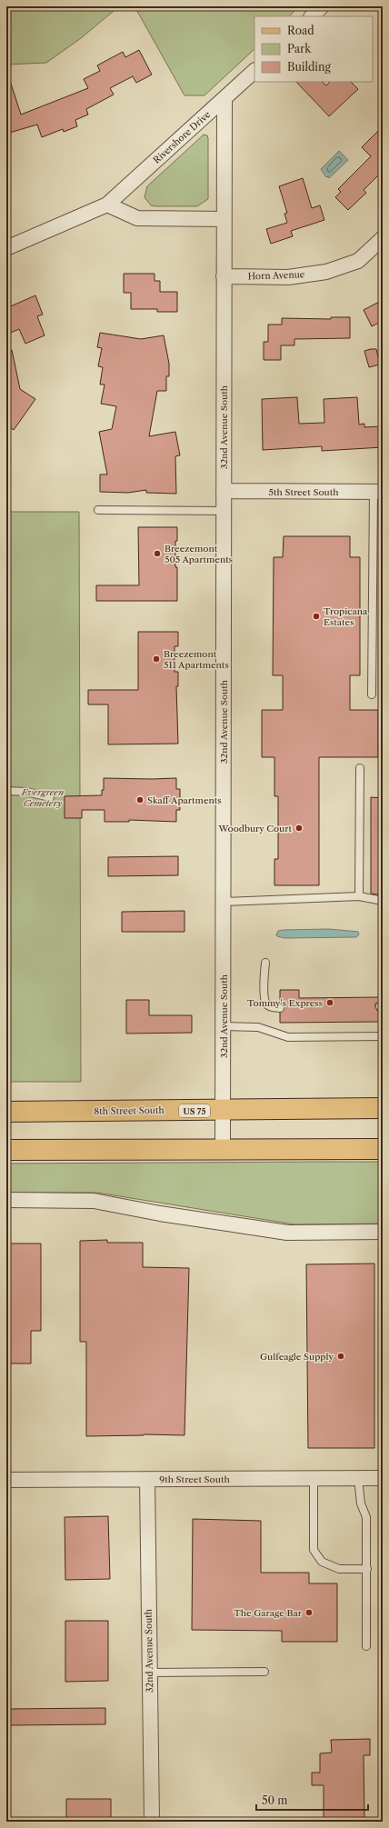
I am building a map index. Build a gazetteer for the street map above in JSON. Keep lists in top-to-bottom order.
{
  "streets": {
    "main road": ["8th Street South", "US 75"],
    "street": [
      "Rivershore Drive",
      "Horn Avenue",
      "32nd Avenue South",
      "5th Street South",
      "9th Street South"
    ]
  },
  "crossings": [
    ["Rivershore Drive", "32nd Avenue South"],
    ["Horn Avenue", "32nd Avenue South"],
    ["32nd Avenue South", "5th Street South"],
    ["32nd Avenue South", "8th Street South"],
    ["32nd Avenue South", "9th Street South"]
  ],
  "parks": ["Evergreen Cemetery"],
  "places": [
    "Breezemont 505 Apartments",
    "Tropicana Estates",
    "Breezemont 511 Apartments",
    "Skaff Apartments",
    "Woodbury Court",
    "Tommy's Express",
    "Gulfeagle Supply",
    "The Garage Bar"
  ],
  "legend": ["Road", "Park", "Building"],
  "scale_bar": "50 m"
}
